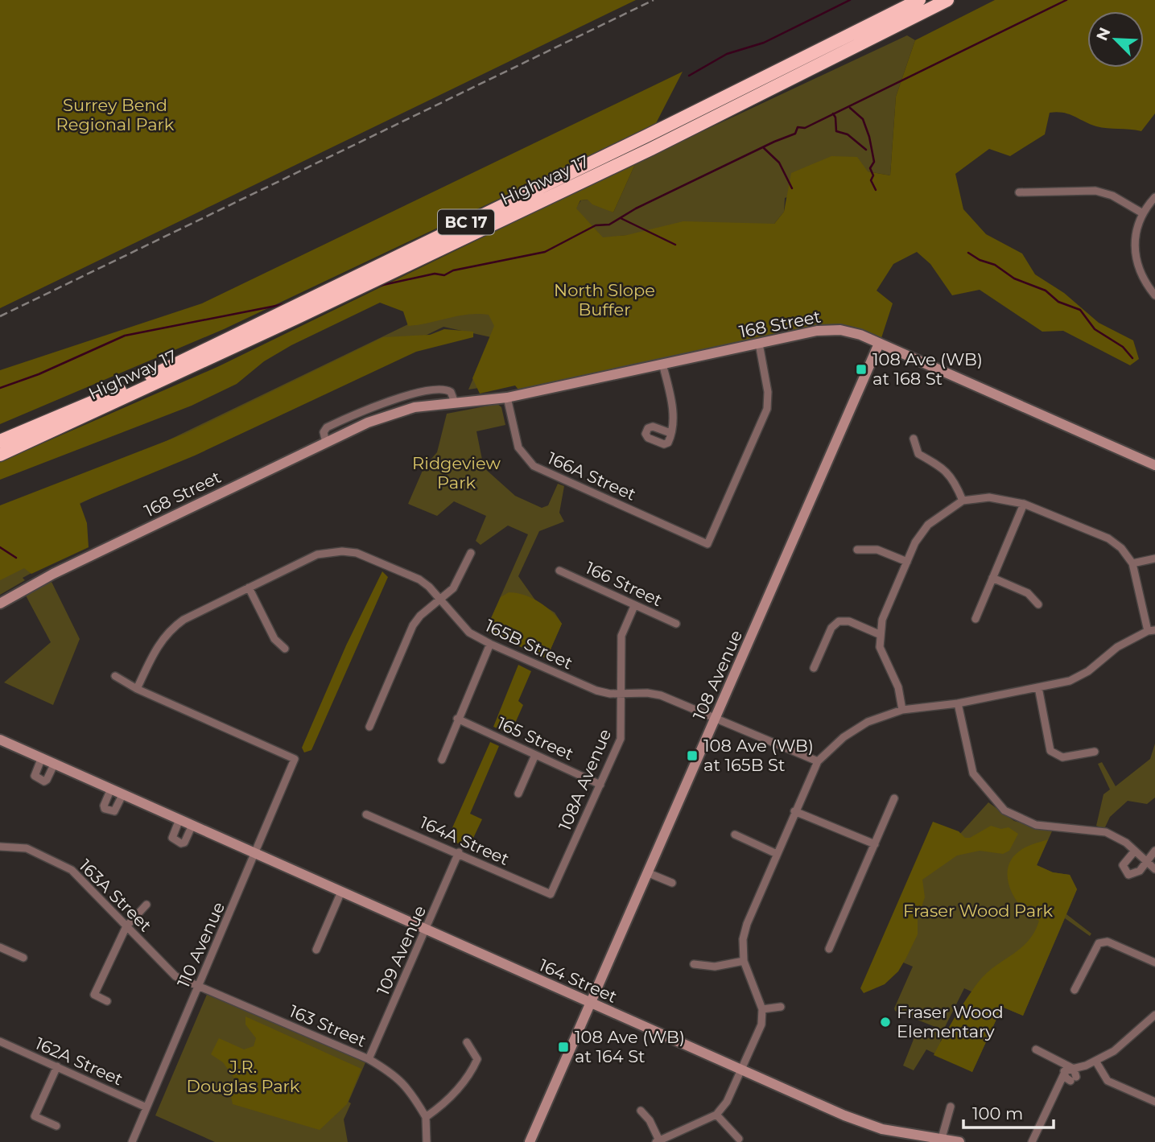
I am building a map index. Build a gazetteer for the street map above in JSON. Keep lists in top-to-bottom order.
{
  "streets": {
    "highway": ["Highway 17", "BC 17"],
    "street": [
      "168 Street",
      "166A Street",
      "166 Street",
      "165B Street",
      "108 Avenue",
      "165 Street",
      "108A Avenue",
      "164A Street",
      "163A Street",
      "110 Avenue",
      "109 Avenue",
      "164 Street",
      "163 Street",
      "162A Street"
    ]
  },
  "crossings": [
    ["168 Street", "166A Street"],
    ["168 Street", "108 Avenue"],
    ["166 Street", "108A Avenue"],
    ["165B Street", "108 Avenue"],
    ["165B Street", "108A Avenue"],
    ["165B Street", "110 Avenue"],
    ["108 Avenue", "164 Street"],
    ["165 Street", "108A Avenue"],
    ["108A Avenue", "164A Street"],
    ["164A Street", "109 Avenue"],
    ["163A Street", "110 Avenue"],
    ["163A Street", "163 Street"],
    ["110 Avenue", "164 Street"],
    ["110 Avenue", "163 Street"],
    ["110 Avenue", "162A Street"],
    ["109 Avenue", "164 Street"],
    ["109 Avenue", "163 Street"]
  ],
  "parks": [
    "Surrey Bend Regional Park",
    "North Slope Buffer",
    "Ridgeview Park",
    "Fraser Wood Park",
    "J.R. Douglas Park"
  ],
  "places": {
    "transit": ["108 Ave (WB) at 168 St", "108 Ave (WB) at 165B St", "108 Ave (WB) at 164 St"],
    "other": ["Fraser Wood Elementary"]
  },
  "scale_bar": "100 m",
  "north": "top left"
}
